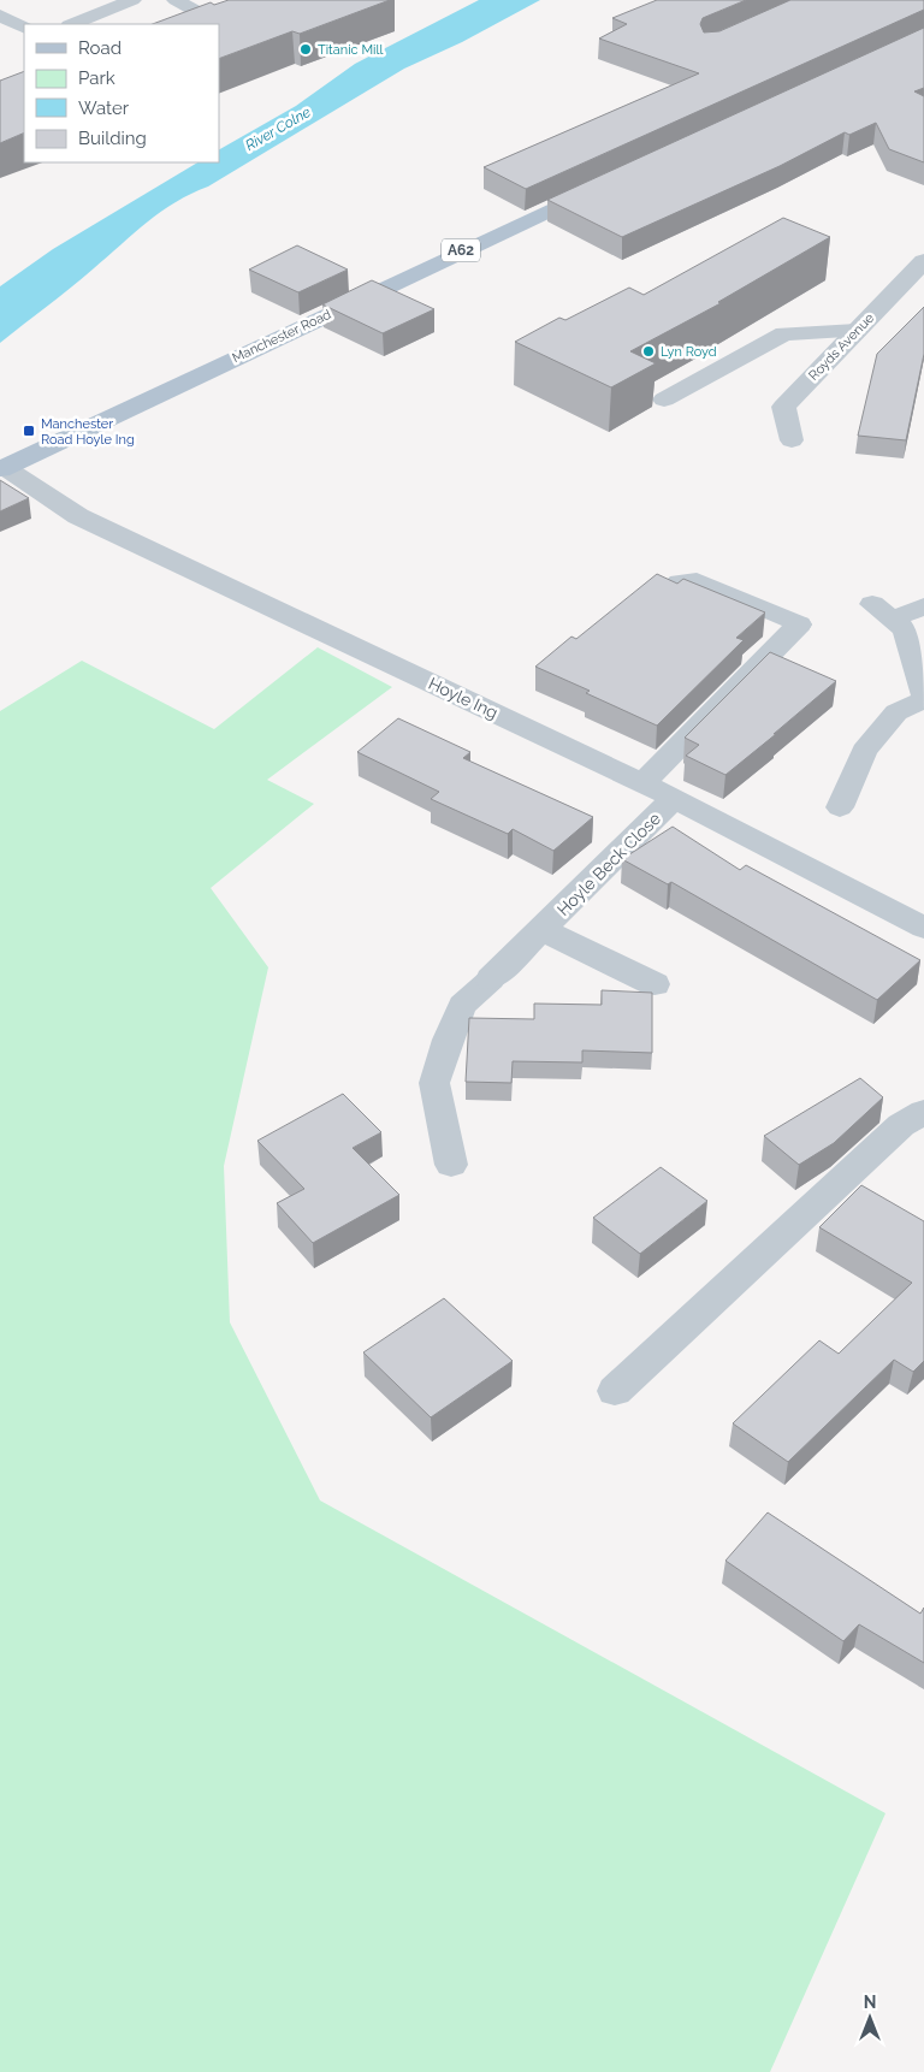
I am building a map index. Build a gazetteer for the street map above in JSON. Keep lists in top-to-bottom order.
{
  "streets": {
    "main road": ["A62", "Manchester Road"],
    "street": ["Royds Avenue", "Hoyle Ing", "Hoyle Beck Close"]
  },
  "crossings": [
    ["Manchester Road", "Hoyle Ing"],
    ["Hoyle Ing", "Hoyle Beck Close"]
  ],
  "water": ["River Colne"],
  "places": {
    "other": ["Titanic Mill", "Lyn Royd"],
    "transit": ["Manchester Road Hoyle Ing"]
  },
  "legend": [
    "Road",
    "Park",
    "Water",
    "Building"
  ],
  "north": "top"
}
